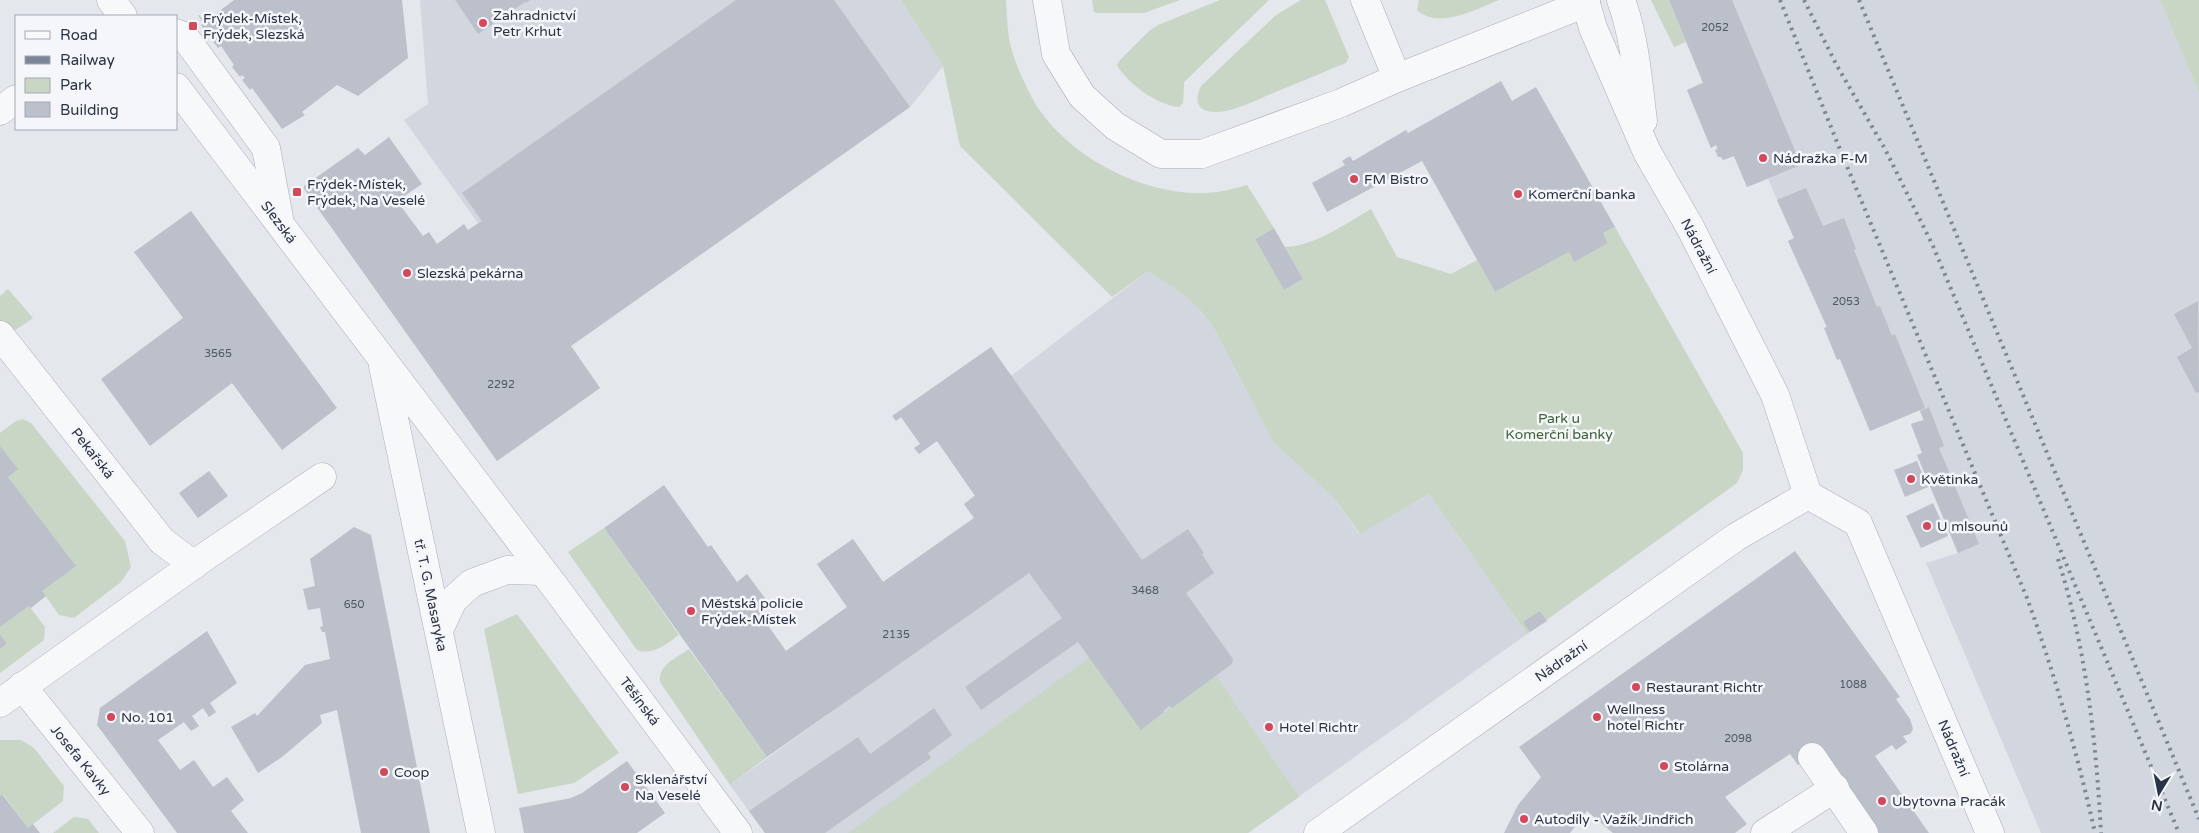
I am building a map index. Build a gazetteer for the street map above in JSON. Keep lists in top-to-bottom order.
{
  "streets": {
    "street": [
      "Slezská",
      "Nádražní",
      "Pekařská",
      "tř. T. G. Masaryka",
      "Těšínská",
      "Josefa Kavky"
    ]
  },
  "crossings": [
    ["Slezská", "tř. T. G. Masaryka"],
    ["Slezská", "Těšínská"],
    ["tř. T. G. Masaryka", "Těšínská"]
  ],
  "parks": ["Park u Komerční banky"],
  "places": {
    "other": [
      "Zahradnictví Petr Krhut",
      "Nádražka F-M",
      "FM Bistro",
      "Komerční banka",
      "Slezská pekárna",
      "Květinka",
      "U mlsounů",
      "Městská policie Frýdek-Místek",
      "Restaurant Richtr",
      "No. 101",
      "Wellness hotel Richtr",
      "Hotel Richtr",
      "Stolárna",
      "Coop",
      "Sklenářství Na Veselé",
      "Ubytovna Pracák",
      "Autodíly - Važík Jindřich"
    ],
    "transit": ["Frýdek-Místek, Frýdek, Slezská", "Frýdek-Místek, Frýdek, Na Veselé"]
  },
  "house_numbers": [
    "2052",
    "2053",
    "3565",
    "2292",
    "3468",
    "650",
    "2135",
    "1088",
    "2098"
  ],
  "legend": [
    "Road",
    "Railway",
    "Park",
    "Building"
  ],
  "north": "bottom"
}
